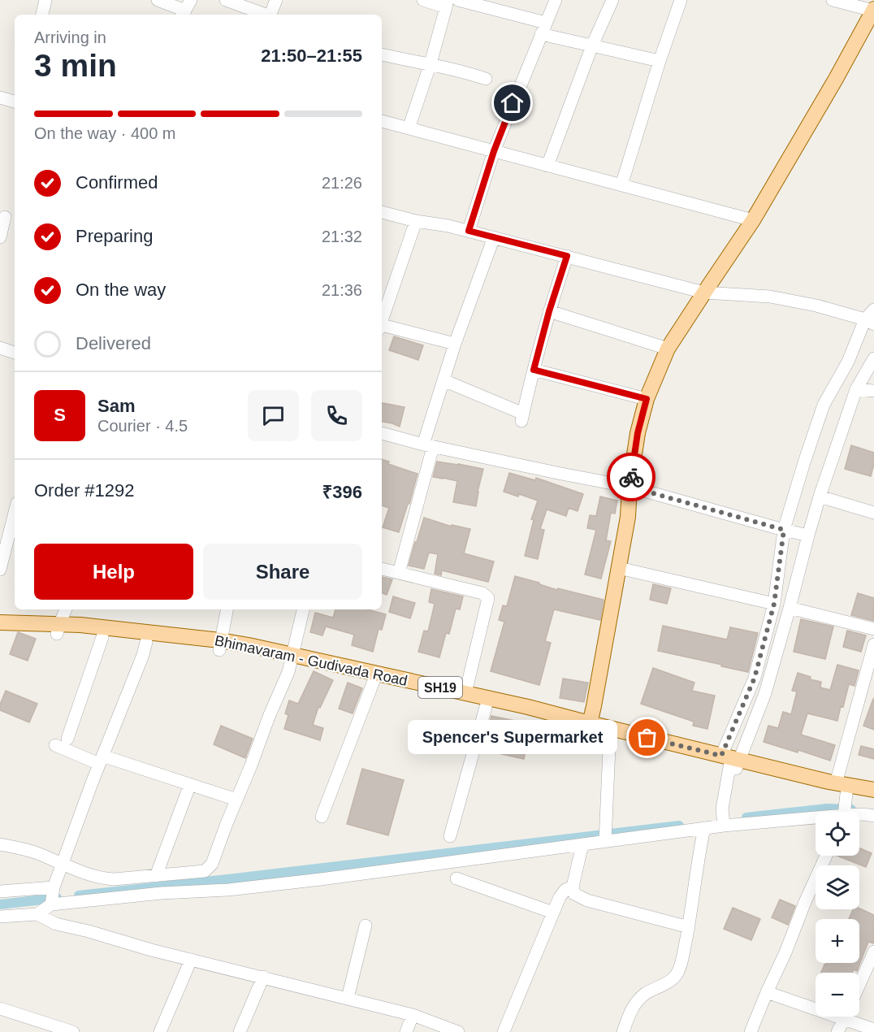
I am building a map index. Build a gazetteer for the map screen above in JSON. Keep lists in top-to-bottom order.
{
  "streets": {
    "main road": ["Bhimavaram - Gudivada Road", "SH19"]
  },
  "places": ["Spencer's Supermarket"],
  "page": {
    "heading": ["3 min", "Arriving in", "21:50–21:55"],
    "panel": [
      "Sam",
      "Courier · 4.5",
      "Order #1292",
      "₹396"
    ],
    "bar": "On the way · 400 m",
    "list": [
      ["Confirmed", "21:26"],
      ["Preparing", "21:32"],
      ["On the way", "21:36"],
      "Delivered"
    ],
    "round": "S",
    "buttons": ["Help", "Share"],
    "bubble": "Spencer's Supermarket",
    "map_buttons": ["+", "−"]
  }
}
